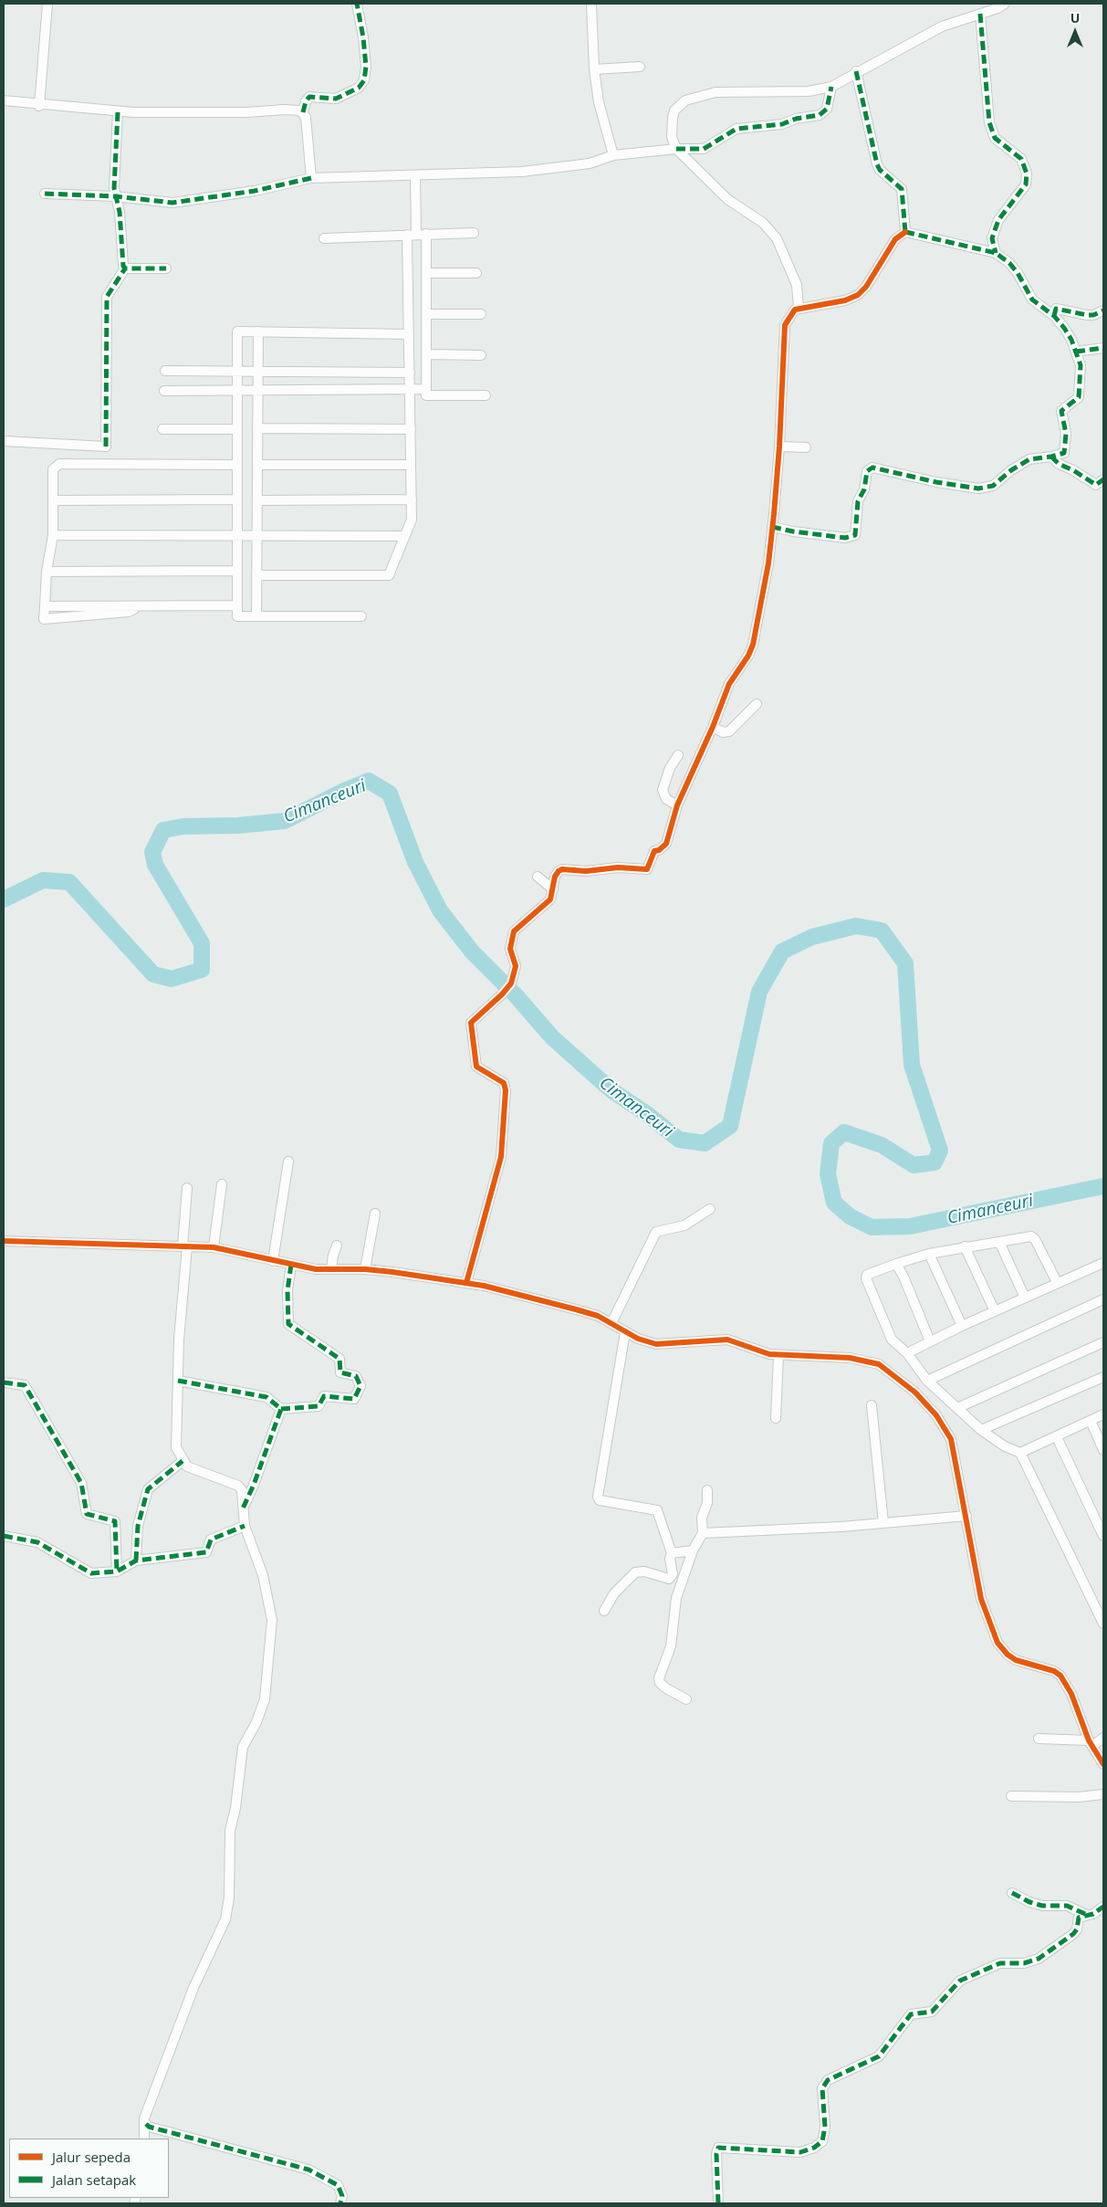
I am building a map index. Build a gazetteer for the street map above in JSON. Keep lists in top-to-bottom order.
{
  "water": ["Cimanceuri"],
  "legend": ["Jalur sepeda", "Jalan setapak"],
  "north": "top"
}
